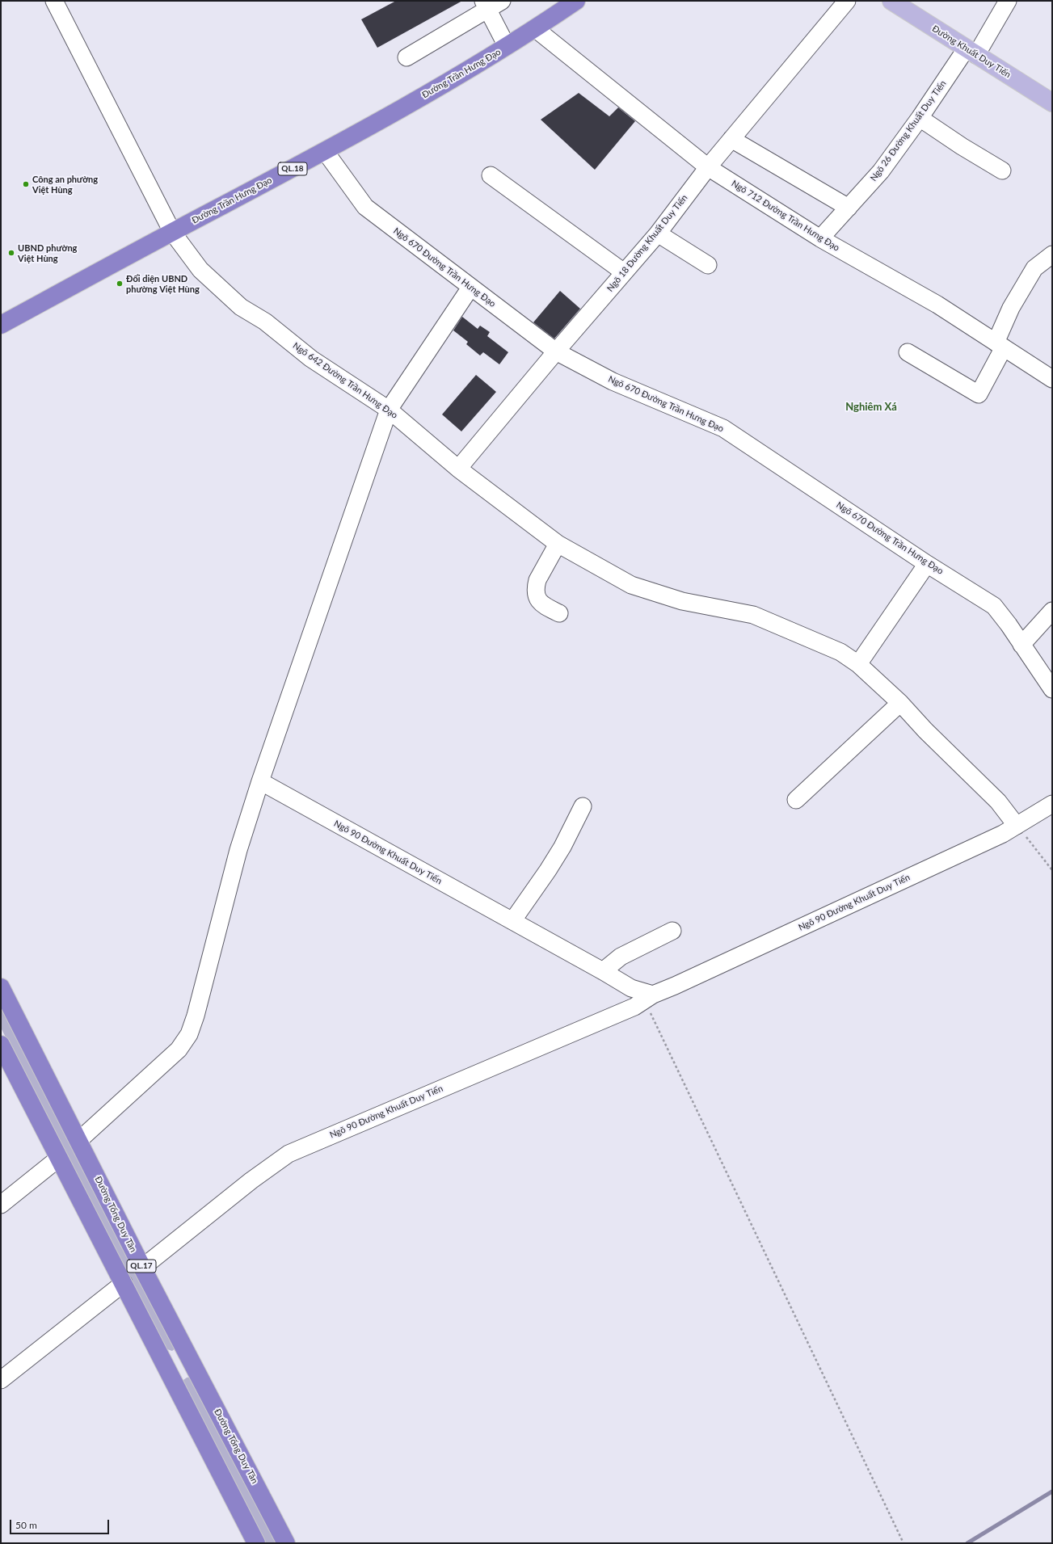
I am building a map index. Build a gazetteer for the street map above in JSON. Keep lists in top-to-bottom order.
{
  "streets": {
    "highway": [
      "Đường Trần Hưng Đạo",
      "QL.18",
      "Đường Tống Duy Tân",
      "QL.17"
    ],
    "main road": ["Đường Khuất Duy Tiến"],
    "street": [
      "Ngõ 26 Đường Khuất Duy Tiến",
      "Ngõ 712 Đường Trần Hưng Đạo",
      "Ngõ 18 Đường Khuất Duy Tiến",
      "Ngõ 670 Đường Trần Hưng Đạo",
      "Ngõ 642 Đường Trần Hưng Đạo",
      "Ngõ 90 Đường Khuất Duy Tiến"
    ]
  },
  "crossings": [
    ["Đường Khuất Duy Tiến", "Ngõ 26 Đường Khuất Duy Tiến"],
    ["Đường Trần Hưng Đạo", "Ngõ 712 Đường Trần Hưng Đạo"],
    ["Đường Trần Hưng Đạo", "Ngõ 670 Đường Trần Hưng Đạo"],
    ["Đường Trần Hưng Đạo", "Ngõ 642 Đường Trần Hưng Đạo"],
    ["Ngõ 26 Đường Khuất Duy Tiến", "Ngõ 712 Đường Trần Hưng Đạo"],
    ["Ngõ 712 Đường Trần Hưng Đạo", "Ngõ 18 Đường Khuất Duy Tiến"],
    ["Ngõ 18 Đường Khuất Duy Tiến", "Ngõ 670 Đường Trần Hưng Đạo"],
    ["Ngõ 18 Đường Khuất Duy Tiến", "Ngõ 642 Đường Trần Hưng Đạo"],
    ["Ngõ 642 Đường Trần Hưng Đạo", "Ngõ 90 Đường Khuất Duy Tiến"],
    ["Ngõ 90 Đường Khuất Duy Tiến", "Đường Tống Duy Tân"]
  ],
  "districts": ["Nghiêm Xá"],
  "places": ["Công an phường Việt Hùng", "UBND phường Việt Hùng", "Đối diện UBND phường Việt Hùng"],
  "scale_bar": "50 m"
}
